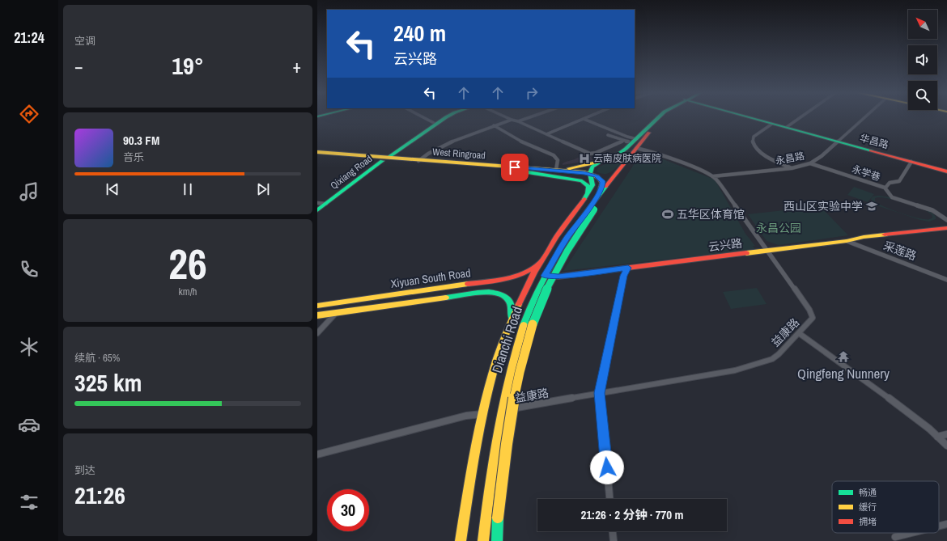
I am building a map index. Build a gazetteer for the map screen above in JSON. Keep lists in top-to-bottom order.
{
  "streets": {
    "main road": [
      "华昌路",
      "West Ringroad",
      "Qixiang Road",
      "云兴路",
      "Xiyuan South Road",
      "Dianchi Road"
    ],
    "street": [
      "永昌路",
      "永学巷",
      "采莲路",
      "益康路"
    ]
  },
  "crossings": [
    ["华昌路", "永昌路"],
    ["West Ringroad", "Qixiang Road"],
    ["West Ringroad", "Dianchi Road"],
    ["永昌路", "永学巷"],
    ["永昌路", "益康路"],
    ["云兴路", "采莲路"],
    ["云兴路", "益康路"],
    ["云兴路", "Dianchi Road"],
    ["Xiyuan South Road", "Dianchi Road"],
    ["益康路", "Dianchi Road"]
  ],
  "parks": ["永昌公园"],
  "places": {
    "hospital": ["云南皮肤病医院"],
    "school or university": ["西山区实验中学"],
    "sports": ["五华区体育馆"],
    "temple": ["Qingfeng Nunnery"]
  },
  "legend": ["畅通", "缓行", "拥堵"],
  "north": "top left",
  "page": {
    "tabs": "21:24",
    "tile": [
      "空调",
      ["26", "km/h"],
      ["续航 · 65%", "325 km"],
      ["到达", "21:26"]
    ],
    "turn": ["240 m", "云兴路"],
    "heat": ["−", "19°", "+"],
    "song": ["90.3 FM", "音乐"],
    "limit": "30",
    "trip": "21:26 · 2 分钟 · 770 m"
  }
}
